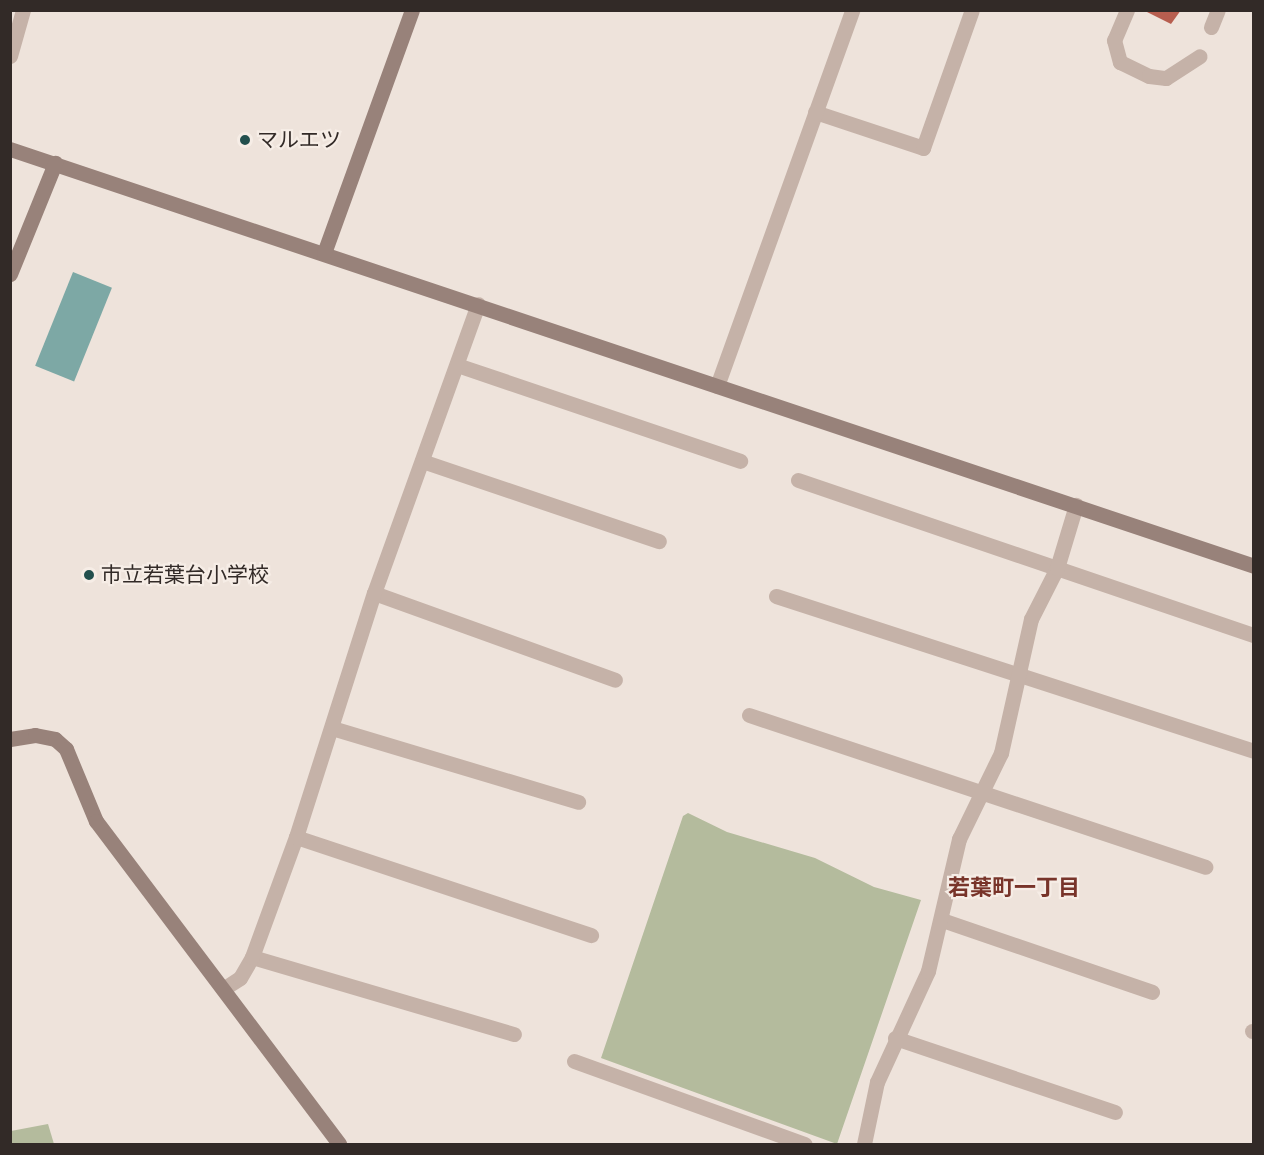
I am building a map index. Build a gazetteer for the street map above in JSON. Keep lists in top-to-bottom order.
{
  "districts": ["若葉町一丁目"],
  "places": ["マルエツ", "市立若葉台小学校"]
}
